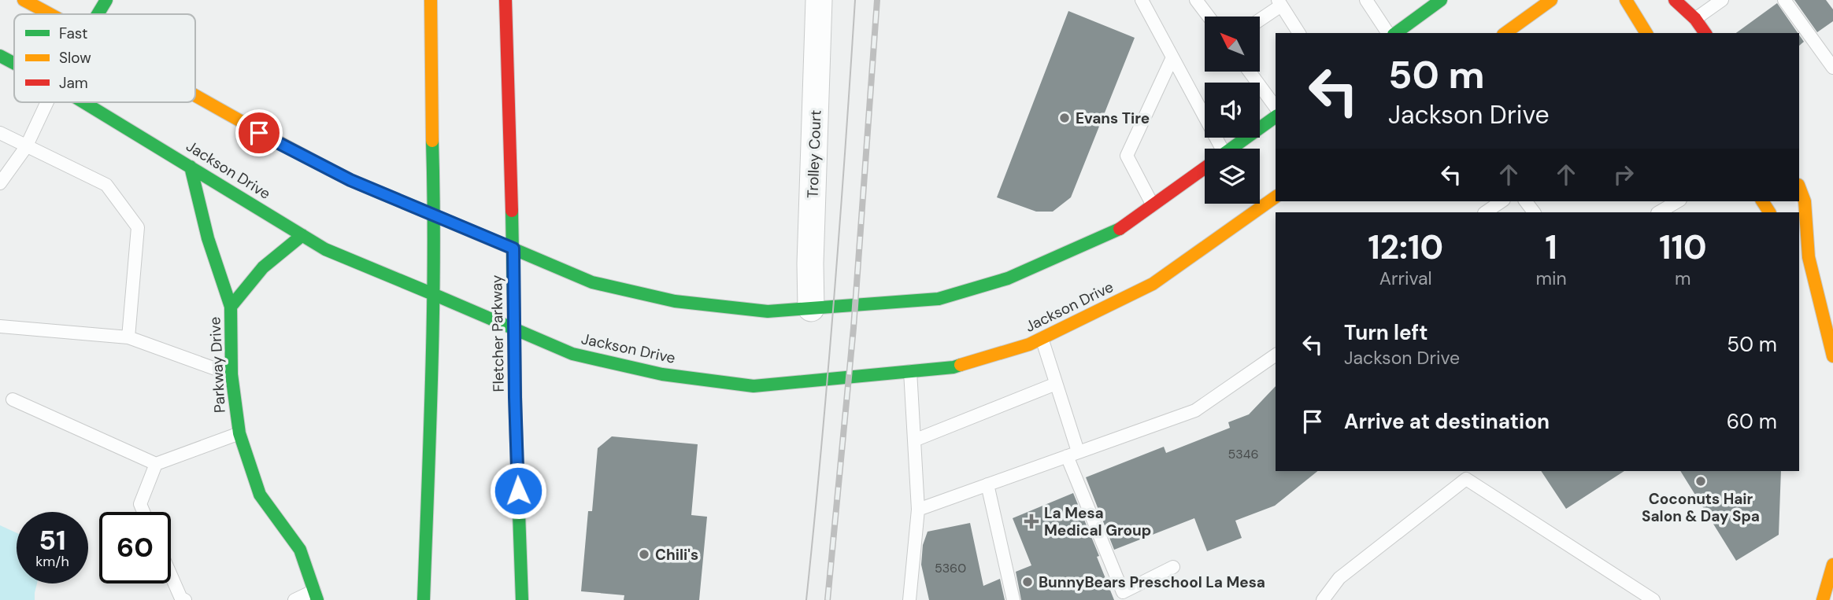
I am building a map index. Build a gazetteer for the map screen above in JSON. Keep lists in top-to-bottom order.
{
  "streets": {
    "main road": ["Jackson Drive", "Fletcher Parkway", "Parkway Drive"],
    "street": ["Trolley Court"]
  },
  "crossings": [
    ["Jackson Drive", "Fletcher Parkway"],
    ["Jackson Drive", "Parkway Drive"]
  ],
  "places": {
    "other": [
      "Evans Tire",
      "Coconuts Hair Salon & Day Spa",
      "Chili's",
      "BunnyBears Preschool La Mesa"
    ],
    "health": ["La Mesa Medical Group"]
  },
  "house_numbers": ["5346", "5360"],
  "legend": ["Fast", "Slow", "Jam"],
  "north": "top left",
  "page": {
    "turn": ["50 m", "Jackson Drive"],
    "eta": [
      "12:10",
      "Arrival",
      "1",
      "min",
      "110",
      "m"
    ],
    "list": [
      {
        "name": "Turn left",
        "note": "Jackson Drive",
        "value": "50 m"
      },
      {
        "name": "Arrive at destination",
        "value": "60 m"
      }
    ],
    "speed": "51 km/h",
    "limit": "60"
  }
}
